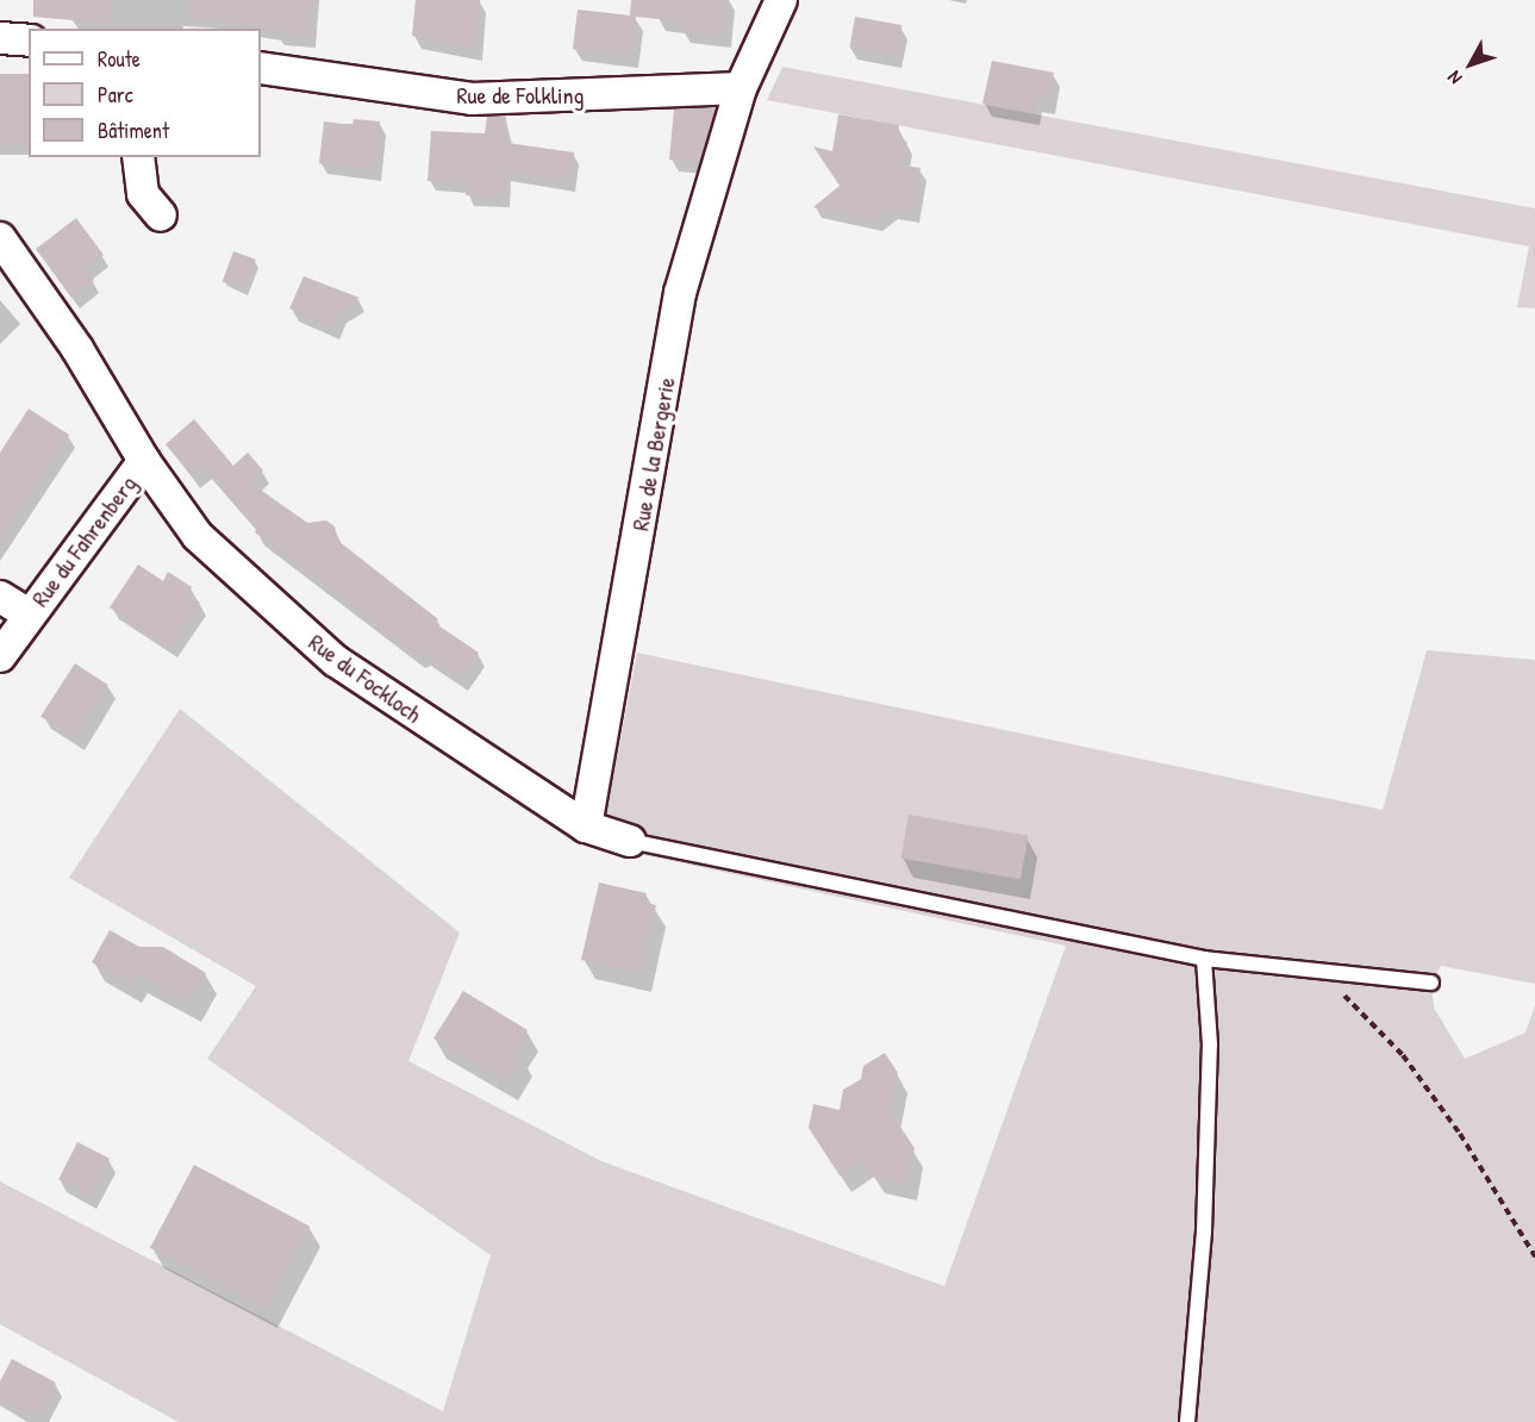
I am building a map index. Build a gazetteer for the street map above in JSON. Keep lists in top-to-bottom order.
{
  "streets": {
    "street": [
      "Rue de Folkling",
      "Rue de la Bergerie",
      "Rue du Fahrenberg",
      "Rue du Fockloch"
    ]
  },
  "crossings": [
    ["Rue de Folkling", "Rue de la Bergerie"],
    ["Rue de la Bergerie", "Rue du Fockloch"],
    ["Rue du Fahrenberg", "Rue du Fockloch"]
  ],
  "legend": ["Route", "Parc", "Bâtiment"],
  "north": "bottom left"
}
